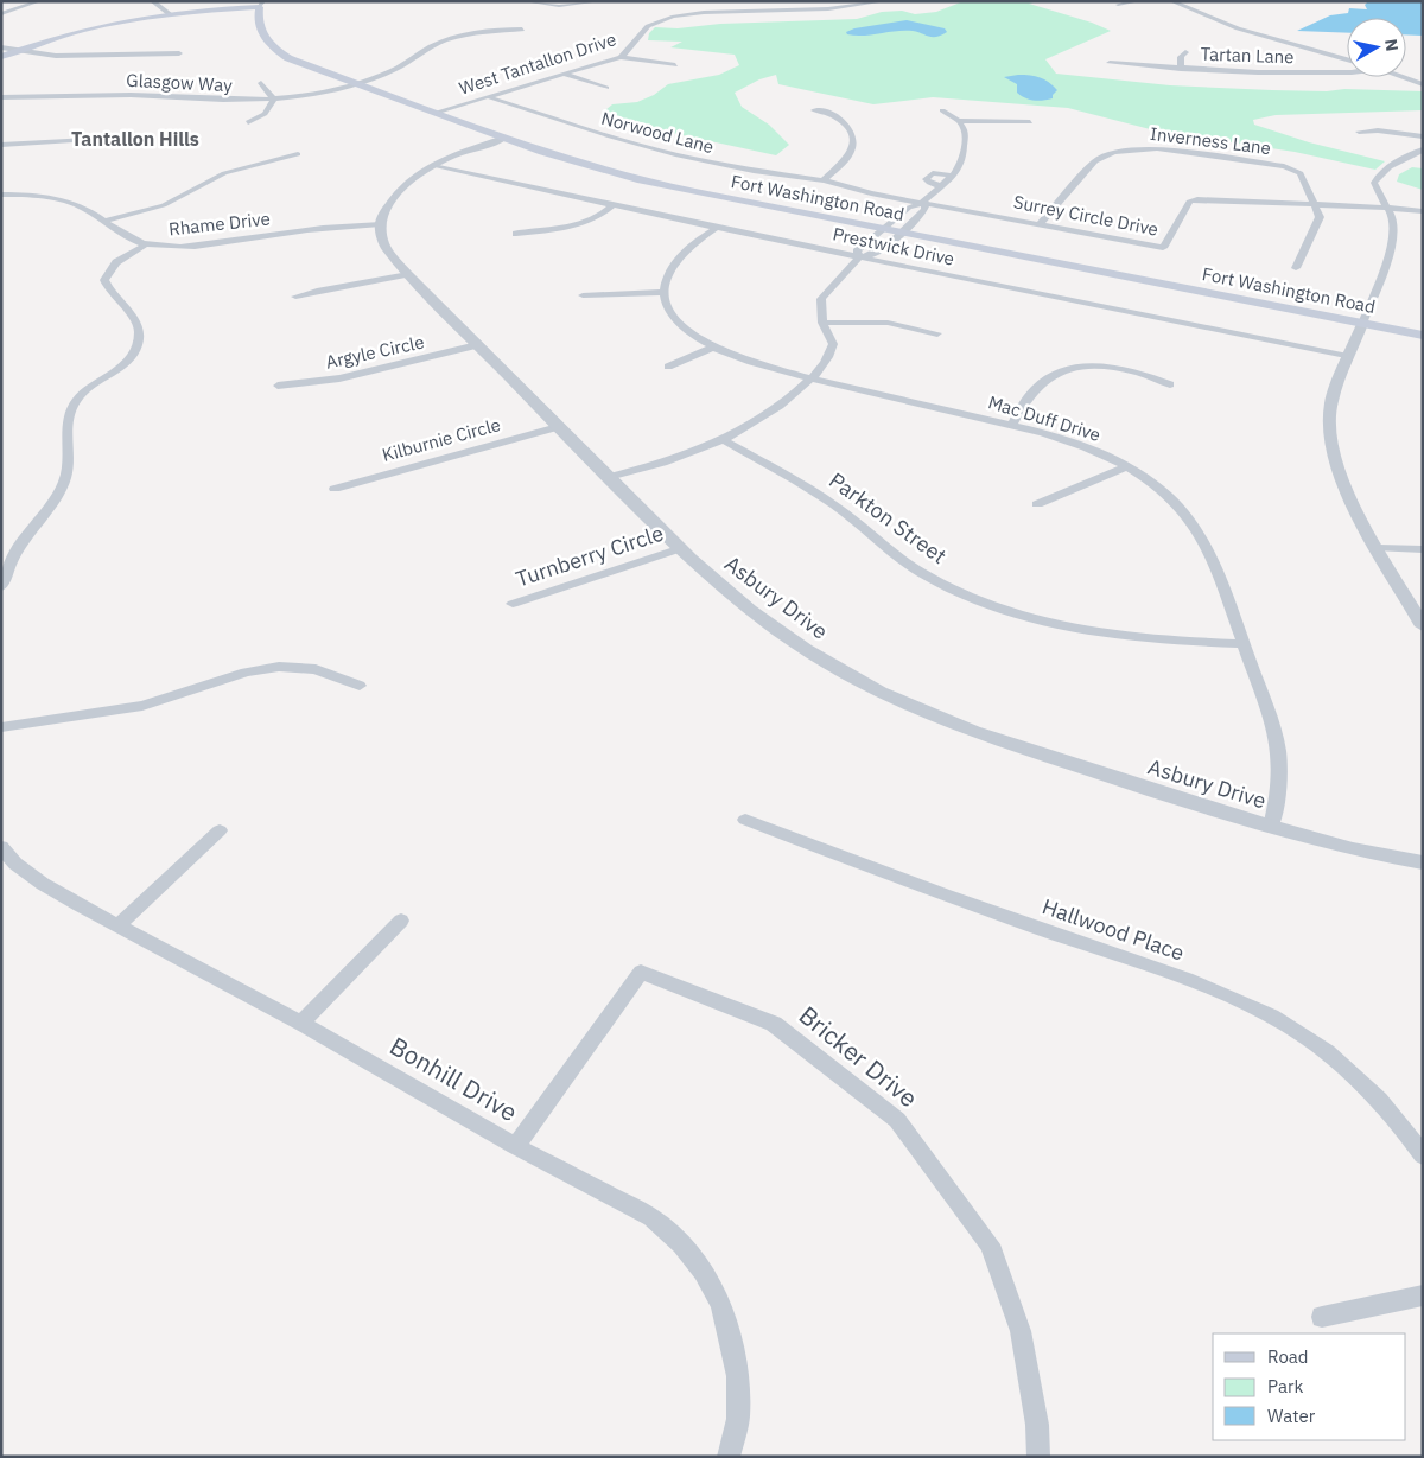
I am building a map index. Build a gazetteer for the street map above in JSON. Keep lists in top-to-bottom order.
{
  "streets": {
    "main road": ["Fort Washington Road"],
    "street": [
      "Tartan Lane",
      "West Tantallon Drive",
      "Glasgow Way",
      "Norwood Lane",
      "Inverness Lane",
      "Surrey Circle Drive",
      "Rhame Drive",
      "Prestwick Drive",
      "Argyle Circle",
      "Mac Duff Drive",
      "Kilburnie Circle",
      "Parkton Street",
      "Turnberry Circle",
      "Asbury Drive",
      "Hallwood Place",
      "Bricker Drive",
      "Bonhill Drive"
    ]
  },
  "crossings": [
    ["West Tantallon Drive", "Norwood Lane"],
    ["West Tantallon Drive", "Fort Washington Road"],
    ["Glasgow Way", "Fort Washington Road"],
    ["Norwood Lane", "Surrey Circle Drive"],
    ["Inverness Lane", "Surrey Circle Drive"],
    ["Rhame Drive", "Asbury Drive"],
    ["Argyle Circle", "Asbury Drive"],
    ["Mac Duff Drive", "Parkton Street"],
    ["Mac Duff Drive", "Asbury Drive"],
    ["Kilburnie Circle", "Asbury Drive"],
    ["Turnberry Circle", "Asbury Drive"],
    ["Bricker Drive", "Bonhill Drive"]
  ],
  "districts": ["Tantallon Hills"],
  "legend": ["Road", "Park", "Water"],
  "north": "right"
}
